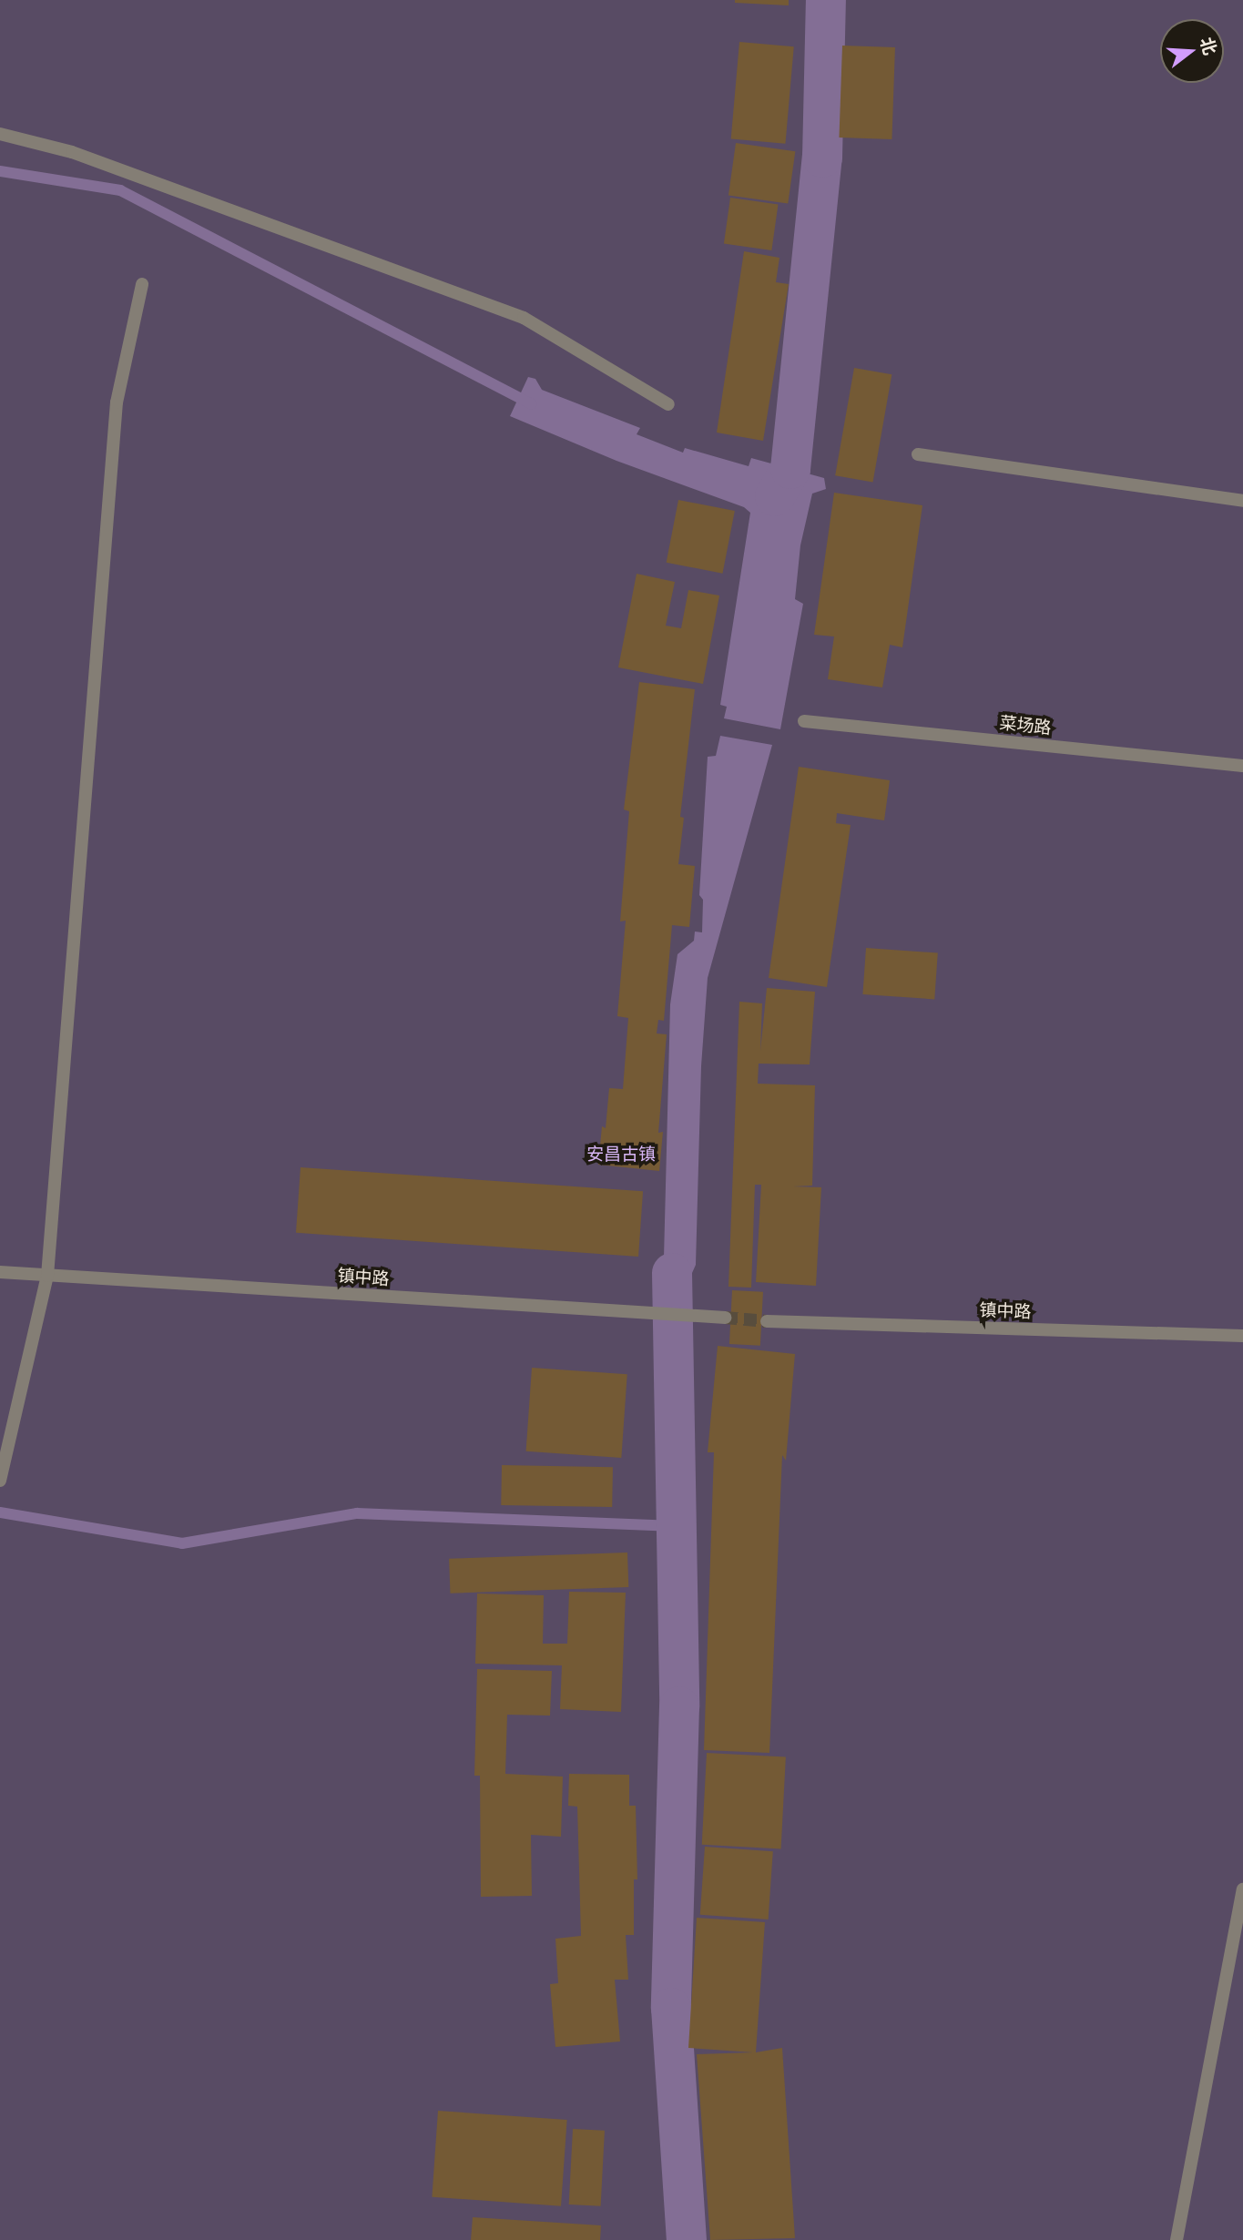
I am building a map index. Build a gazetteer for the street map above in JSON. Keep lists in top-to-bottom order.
{
  "streets": {
    "street": ["菜场路", "镇中路"]
  },
  "parks": ["安昌古镇"],
  "north": "right"
}
